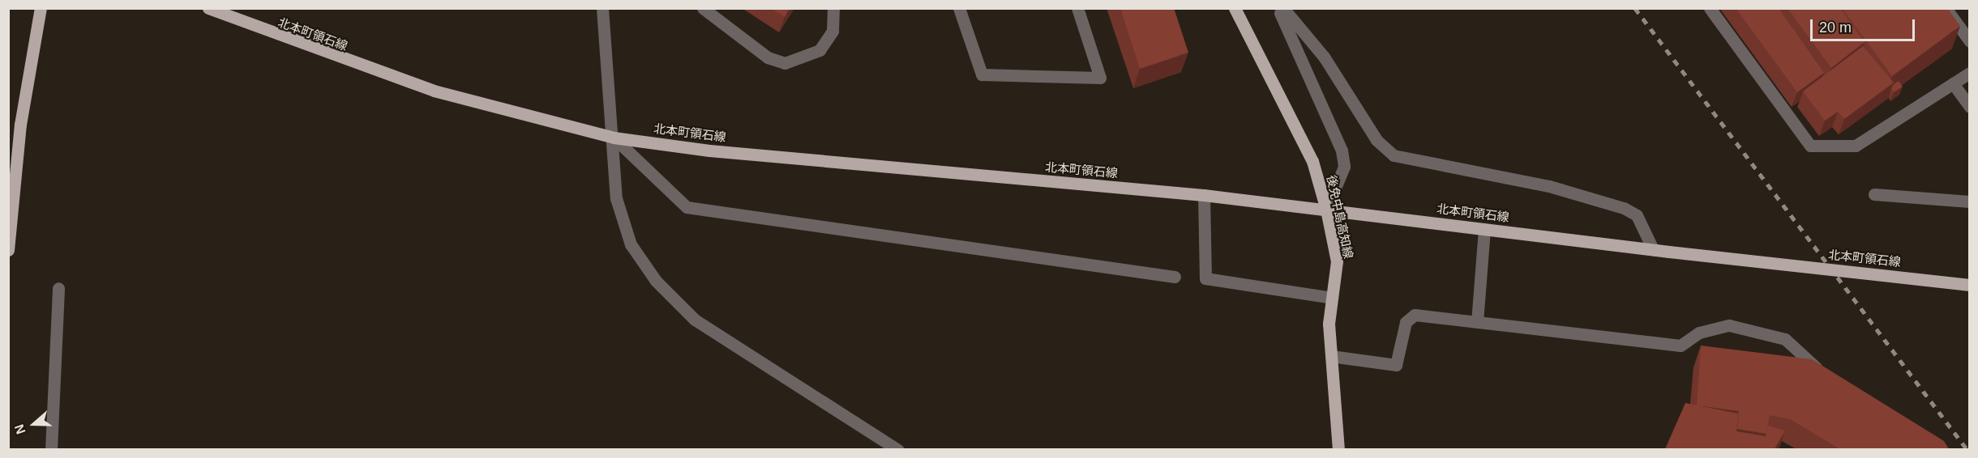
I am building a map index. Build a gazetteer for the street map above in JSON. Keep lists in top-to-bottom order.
{
  "streets": {
    "main road": ["北本町領石線", "後免中島高知線"]
  },
  "crossings": [
    ["北本町領石線", "後免中島高知線"]
  ],
  "scale_bar": "20 m",
  "north": "left"
}
